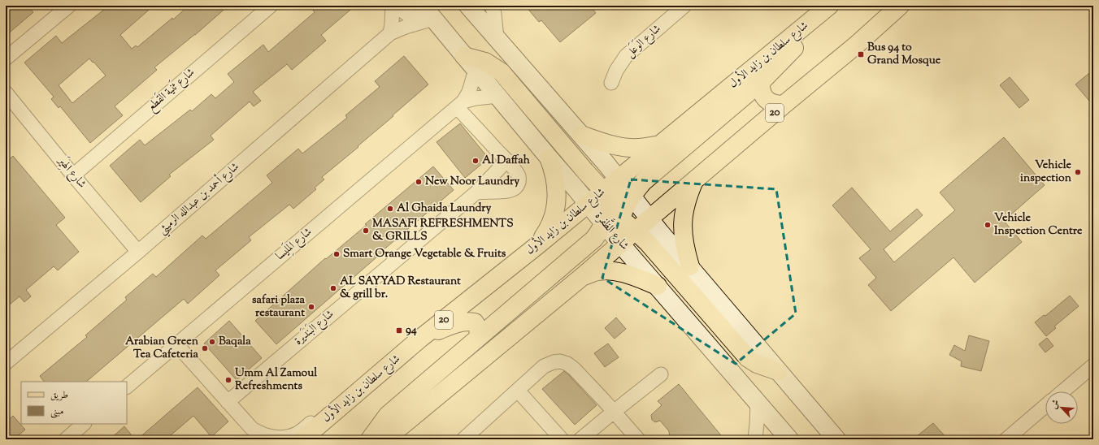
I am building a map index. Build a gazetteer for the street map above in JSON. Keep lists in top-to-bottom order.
{
  "streets": {
    "main road": ["شارع سلطان بن زايد الأول", "20", "شارع الظَّفرة"],
    "street": [
      "شارع الوَعَل",
      "شارع ثَنية القَطع",
      "شارع الهِيَر",
      "شارع أحمد بن عبدالله الرميثي",
      "شارع المِلَيسا",
      "شارع البَندَيرة"
    ]
  },
  "crossings": [
    ["شارع سلطان بن زايد الأول", "شارع الظَّفرة"],
    ["شارع ثَنية القَطع", "شارع الهِيَر"],
    ["20", "شارع الظَّفرة"],
    ["شارع الهِيَر", "شارع أحمد بن عبدالله الرميثي"],
    ["شارع أحمد بن عبدالله الرميثي", "شارع الظَّفرة"],
    ["شارع الظَّفرة", "شارع المِلَيسا"]
  ],
  "places": {
    "transit": ["Bus 94 to Grand Mosque", "94"],
    "other": [
      "Al Daffah",
      "Vehicle inspection",
      "New Noor Laundry",
      "Al Ghaida Laundry",
      "Vehicle Inspection Centre",
      "MASAFI REFRESHMENTS & GRILLS",
      "Smart Orange Vegetable & Fruits",
      "AL SAYYAD Restaurant & grill br.",
      "safari plaza restaurant",
      "Baqala",
      "Arabian Green Tea Cafeteria",
      "Umm Al Zamoul Refreshments"
    ]
  },
  "legend": ["طريق", "مبنى"],
  "north": "top left"
}
